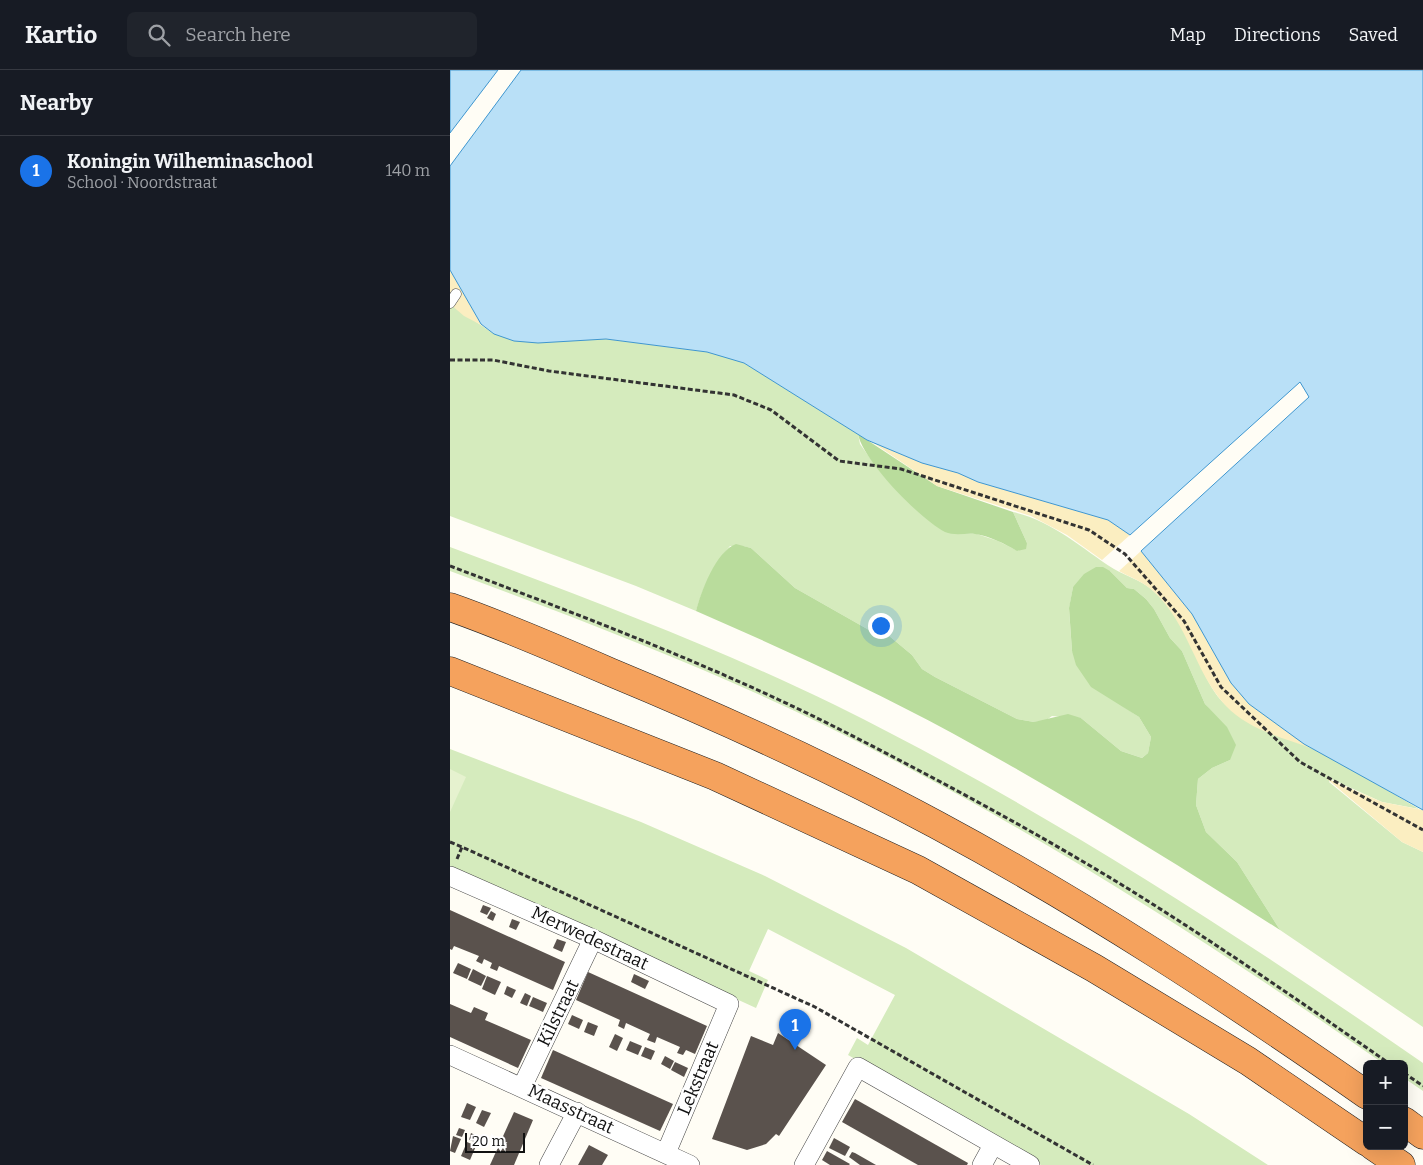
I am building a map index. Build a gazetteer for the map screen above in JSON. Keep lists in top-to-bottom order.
{
  "streets": {
    "street": [
      "Merwedestraat",
      "Kilstraat",
      "Lekstraat",
      "Maasstraat"
    ]
  },
  "crossings": [
    ["Merwedestraat", "Kilstraat"],
    ["Merwedestraat", "Lekstraat"],
    ["Kilstraat", "Maasstraat"],
    ["Lekstraat", "Maasstraat"]
  ],
  "scale_bar": "20 m",
  "page": {
    "header": "Kartio",
    "search": "Search here",
    "nav": ["Map", "Directions", "Saved"],
    "heading": "Nearby",
    "list": [
      {
        "mark": "1",
        "name": "Koningin Wilheminaschool",
        "note": "School · Noordstraat",
        "value": "140 m"
      }
    ],
    "pins": "1",
    "map_buttons": ["+", "−"],
    "scale": "20 m"
  }
}
